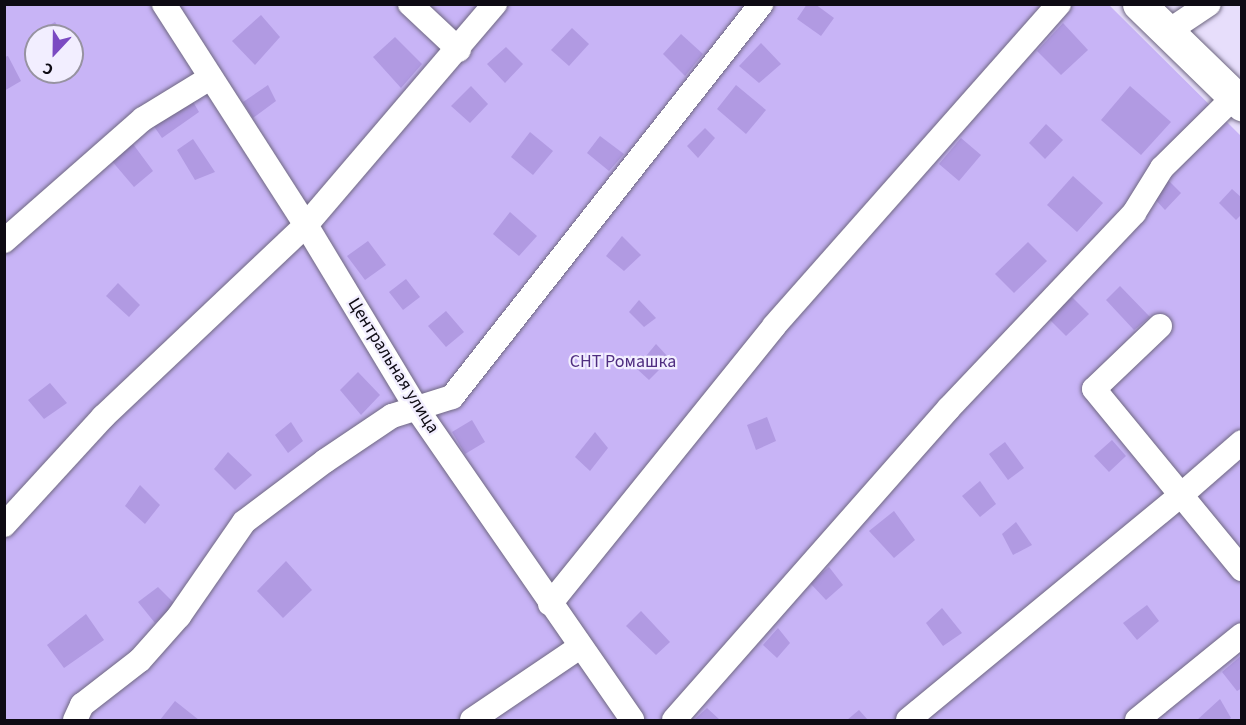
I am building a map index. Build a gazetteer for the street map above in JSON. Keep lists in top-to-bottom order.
{
  "streets": {
    "street": ["Центральная улица"]
  },
  "parks": ["СНТ Ромашка"],
  "north": "bottom"
}
